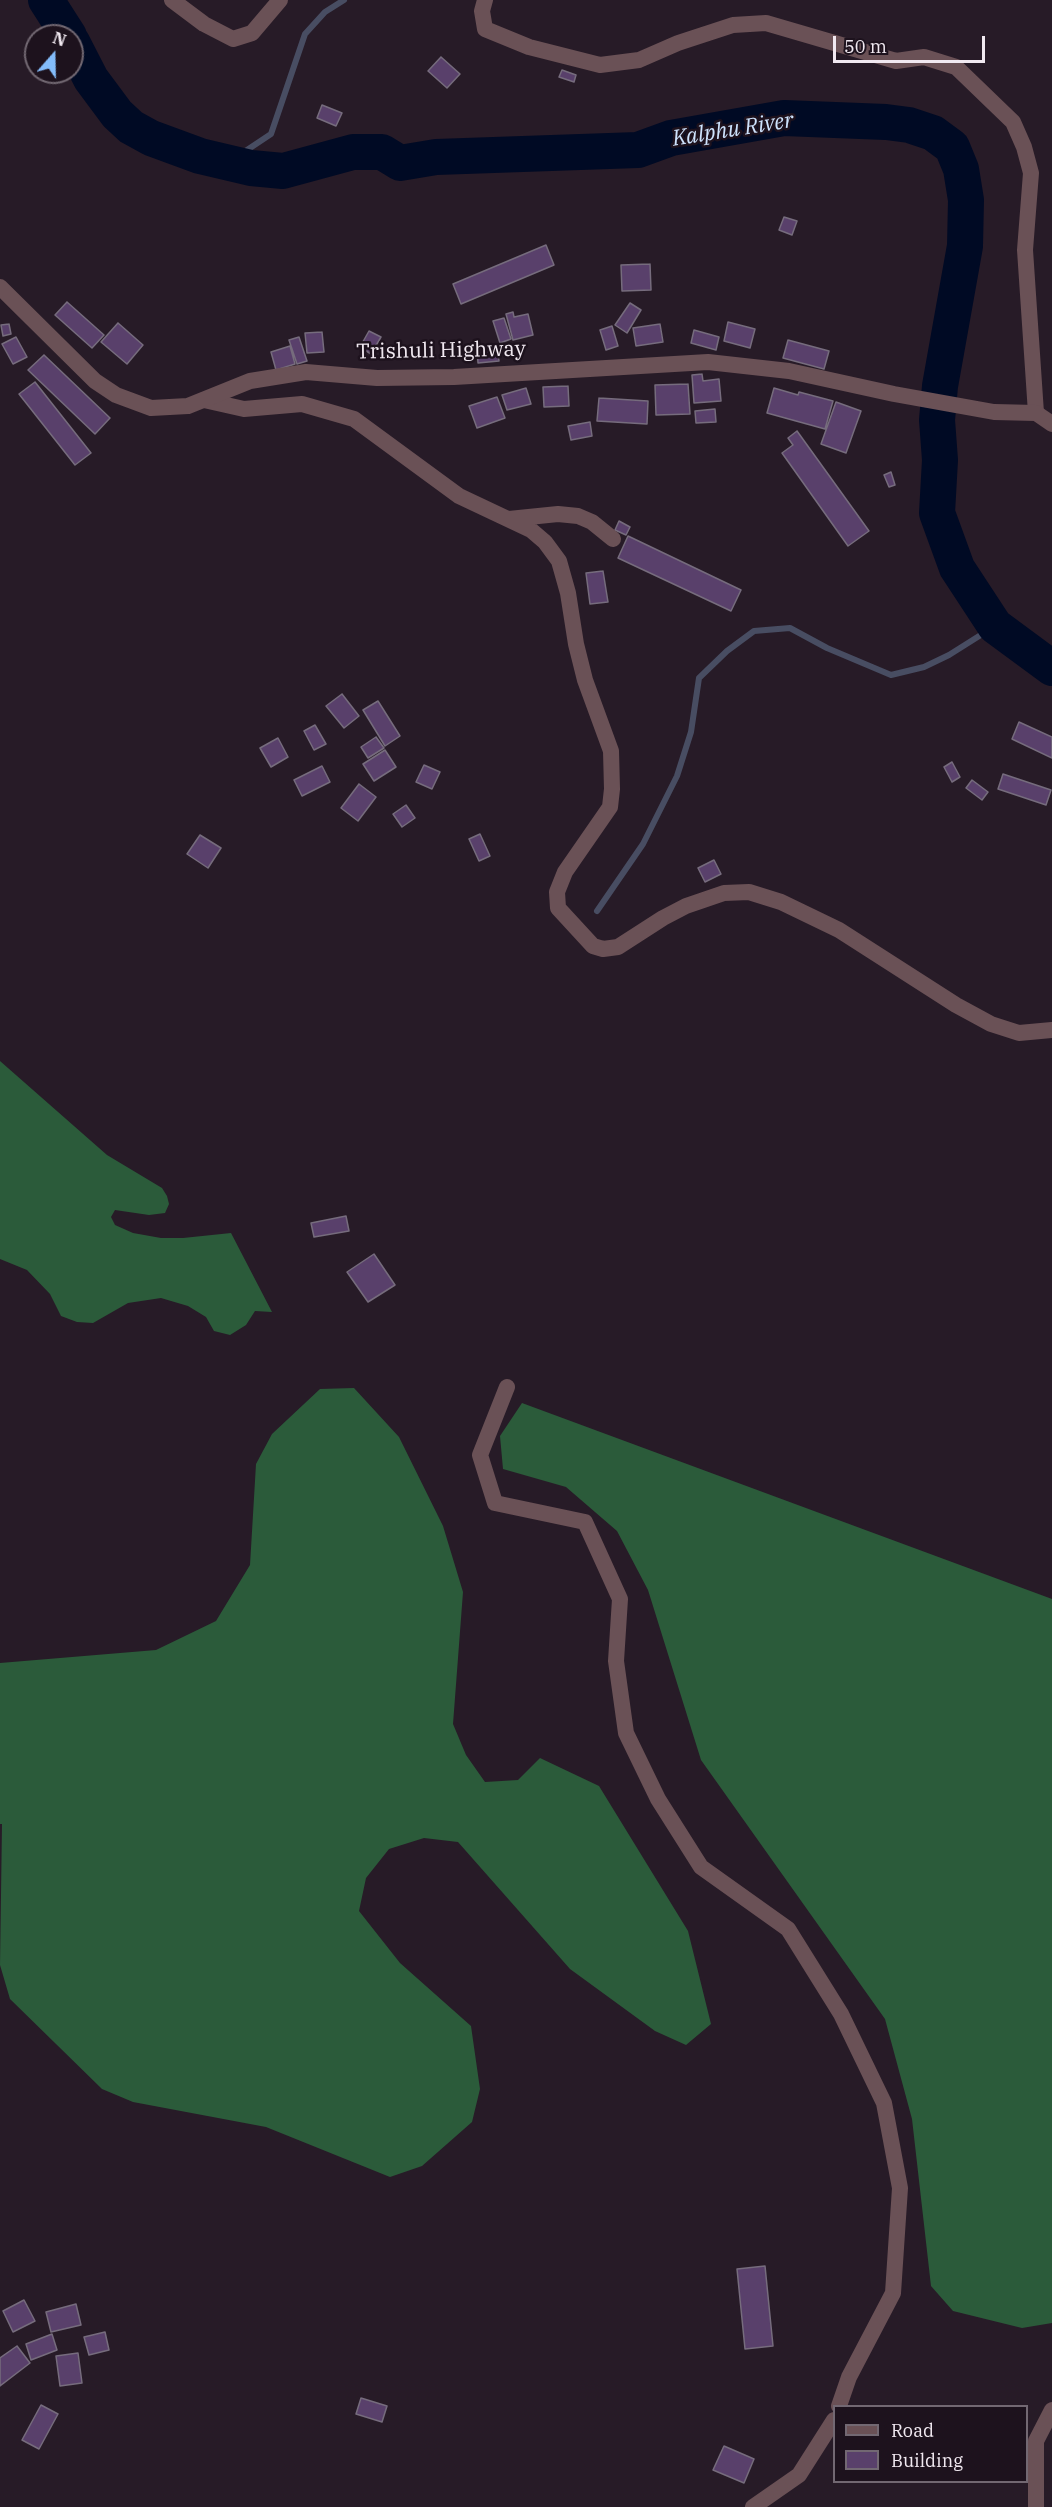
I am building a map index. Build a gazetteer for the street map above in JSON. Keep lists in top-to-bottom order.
{
  "streets": {
    "street": ["Trishuli Highway"]
  },
  "water": ["Kalphu River"],
  "legend": ["Road", "Building"],
  "scale_bar": "50 m",
  "north": "top"
}
